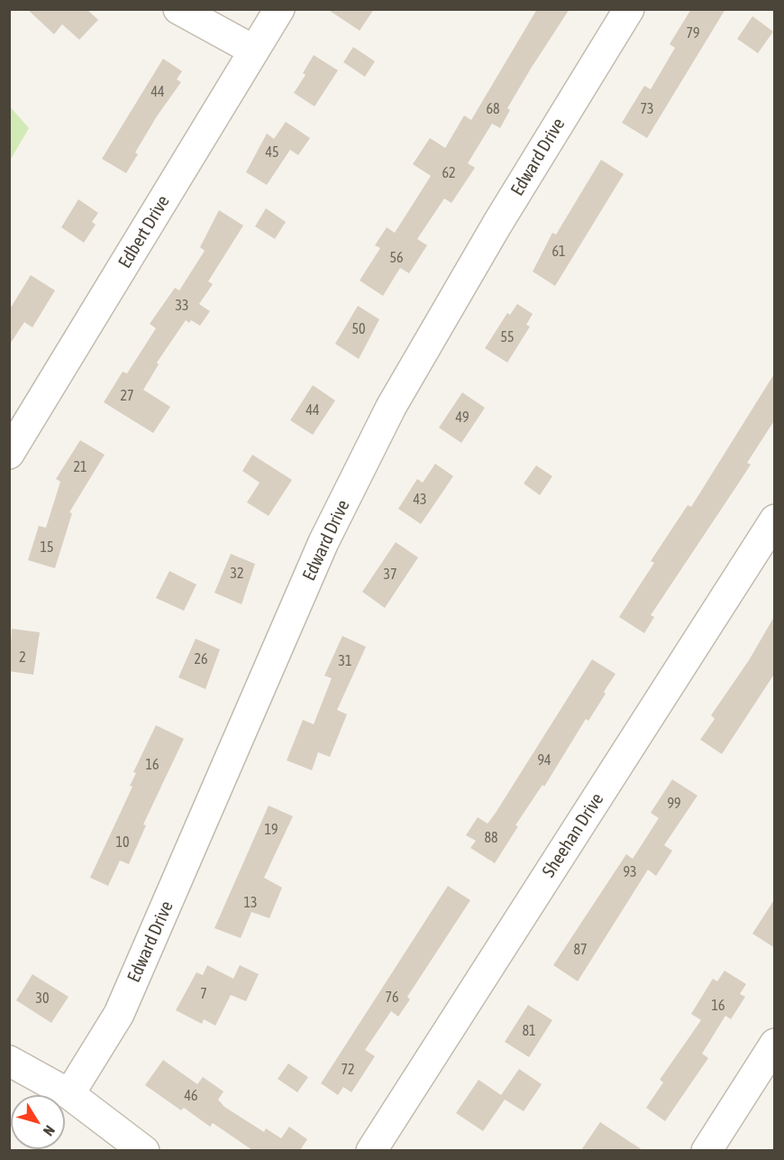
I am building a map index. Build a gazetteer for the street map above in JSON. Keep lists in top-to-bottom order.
{
  "streets": {
    "street": ["Edward Drive", "Edbert Drive", "Sheehan Drive"]
  },
  "house_numbers": [
    "79",
    "44",
    "68",
    "73",
    "45",
    "62",
    "61",
    "56",
    "33",
    "50",
    "55",
    "27",
    "44",
    "49",
    "21",
    "43",
    "15",
    "32",
    "37",
    "2",
    "26",
    "31",
    "94",
    "16",
    "99",
    "19",
    "88",
    "10",
    "93",
    "13",
    "87",
    "7",
    "76",
    "30",
    "16",
    "81",
    "72",
    "46"
  ],
  "north": "bottom right"
}
